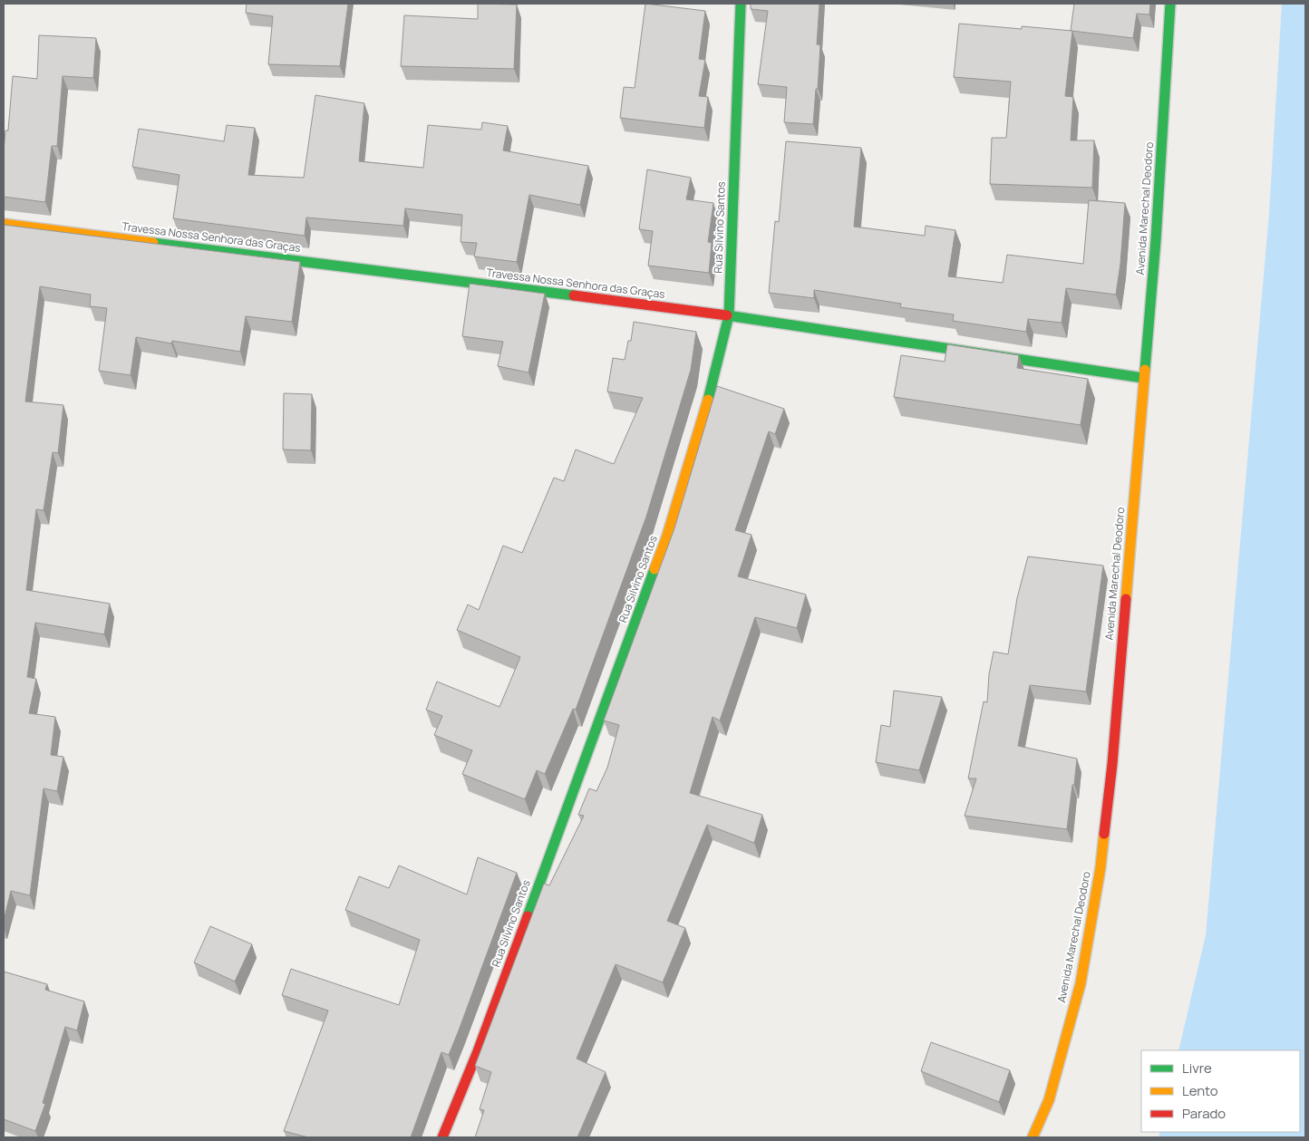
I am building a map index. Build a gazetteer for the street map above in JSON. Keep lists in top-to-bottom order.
{
  "streets": {
    "street": ["Avenida Marechal Deodoro", "Rua Silvino Santos", "Travessa Nossa Senhora das Graças"]
  },
  "crossings": [
    ["Avenida Marechal Deodoro", "Travessa Nossa Senhora das Graças"],
    ["Rua Silvino Santos", "Travessa Nossa Senhora das Graças"]
  ],
  "legend": ["Livre", "Lento", "Parado"]
}
